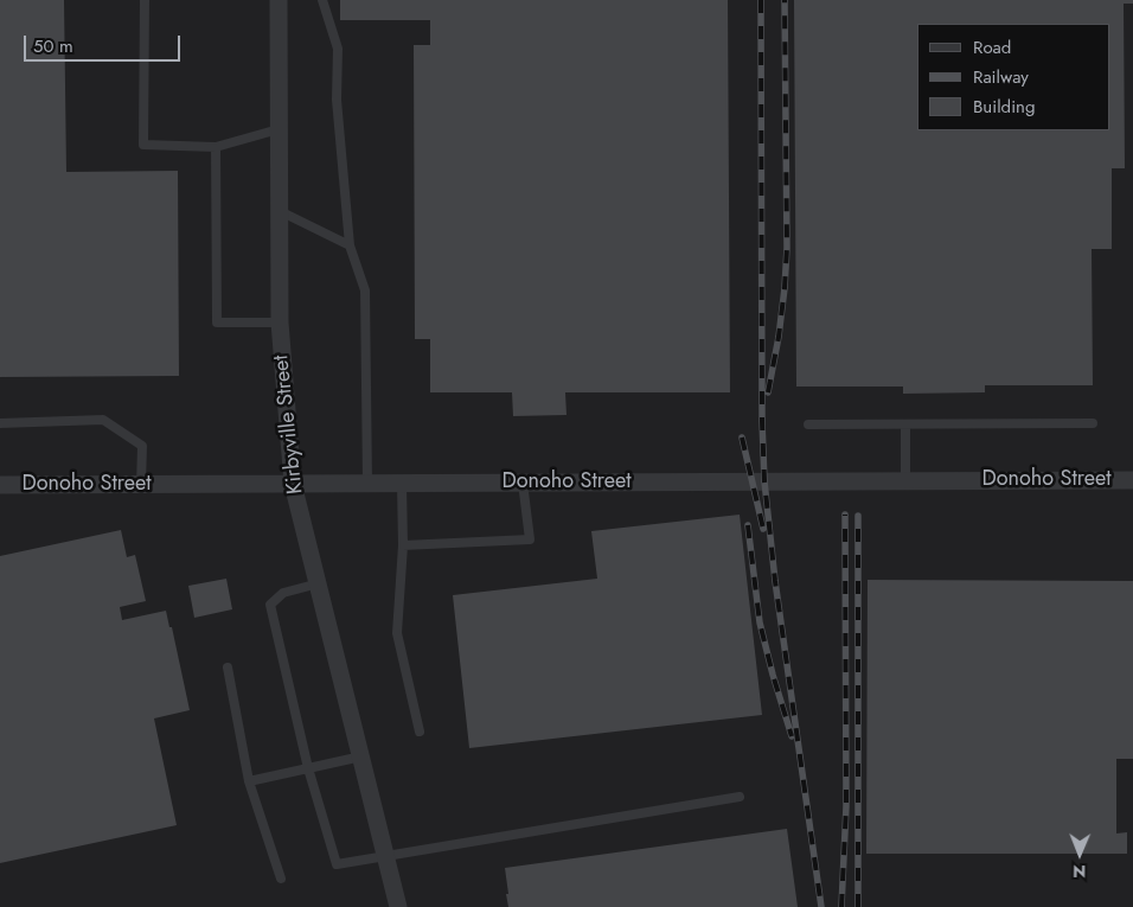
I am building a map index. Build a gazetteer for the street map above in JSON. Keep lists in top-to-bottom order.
{
  "streets": {
    "street": ["Kirbyville Street", "Donoho Street"]
  },
  "crossings": [
    ["Kirbyville Street", "Donoho Street"]
  ],
  "legend": ["Road", "Railway", "Building"],
  "scale_bar": "50 m",
  "north": "bottom"
}
